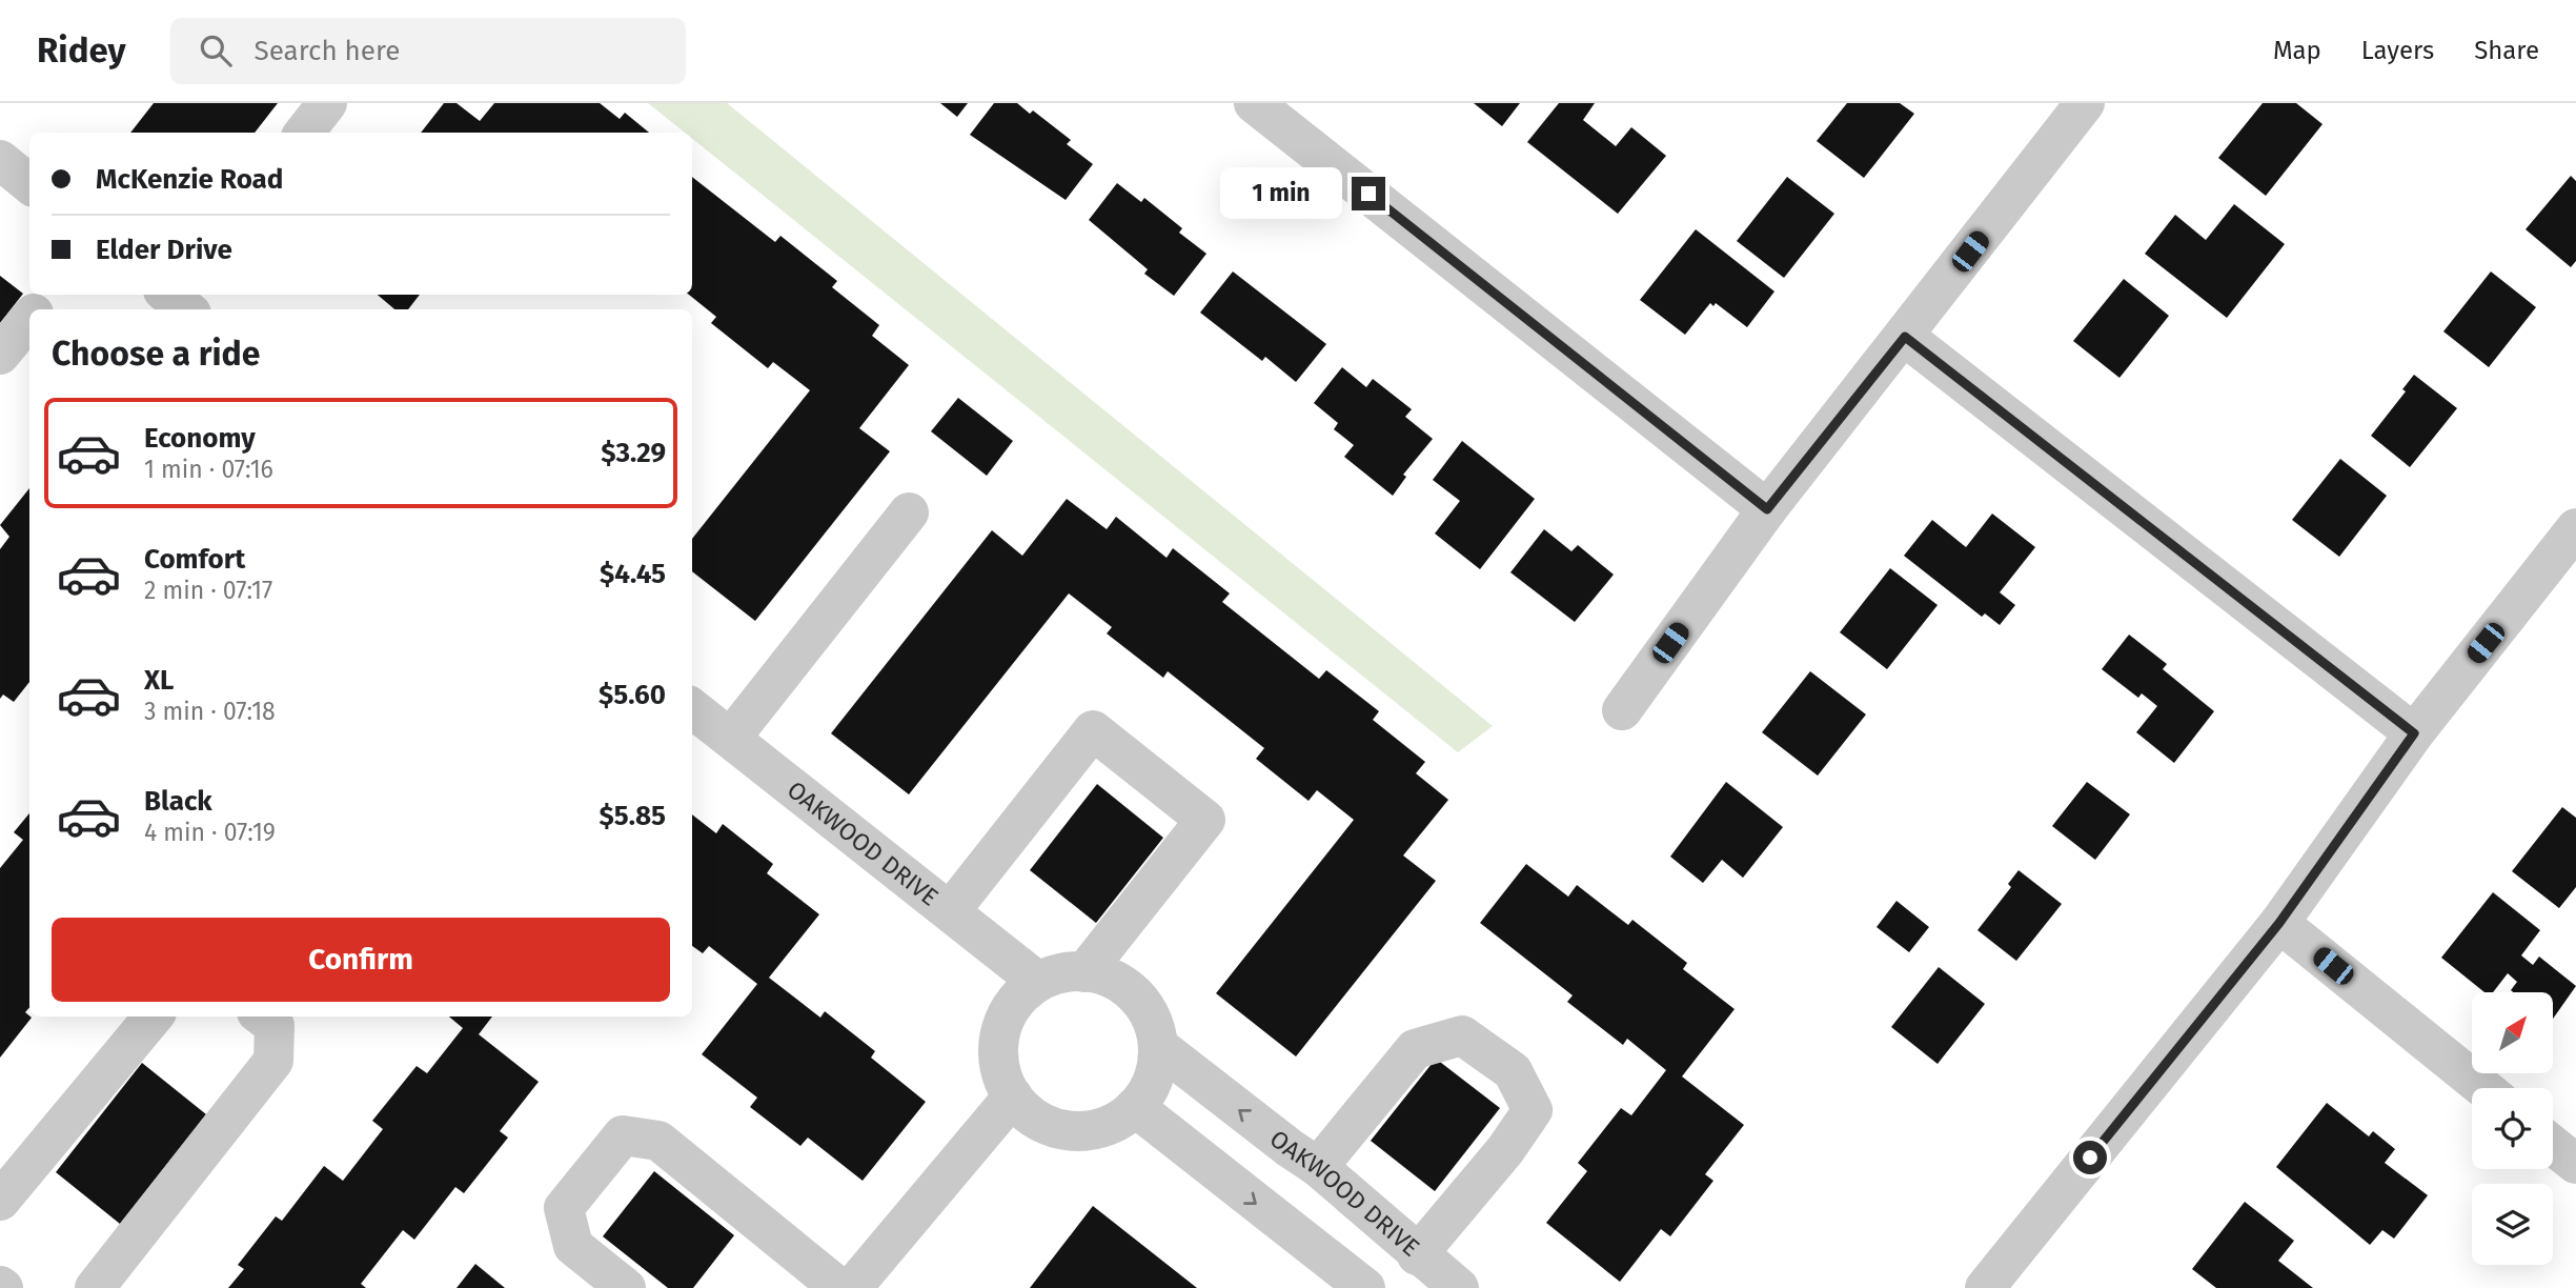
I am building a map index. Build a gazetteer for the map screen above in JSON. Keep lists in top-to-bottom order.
{
  "streets": {
    "street": ["OAKWOOD DRIVE"]
  },
  "north": "top right",
  "page": {
    "header": "Ridey",
    "search": "Search here",
    "nav": ["Map", "Layers", "Share"],
    "banner": ["McKenzie Road", "Elder Drive"],
    "bubble": "1 min",
    "heading": "Choose a ride",
    "list": [
      {
        "name": "Economy",
        "note": "1 min · 07:16",
        "value": "$3.29"
      },
      {
        "name": "Comfort",
        "note": "2 min · 07:17",
        "value": "$4.45"
      },
      {
        "name": "XL",
        "note": "3 min · 07:18",
        "value": "$5.60"
      },
      {
        "name": "Black",
        "note": "4 min · 07:19",
        "value": "$5.85"
      }
    ],
    "buttons": "Confirm"
  }
}
